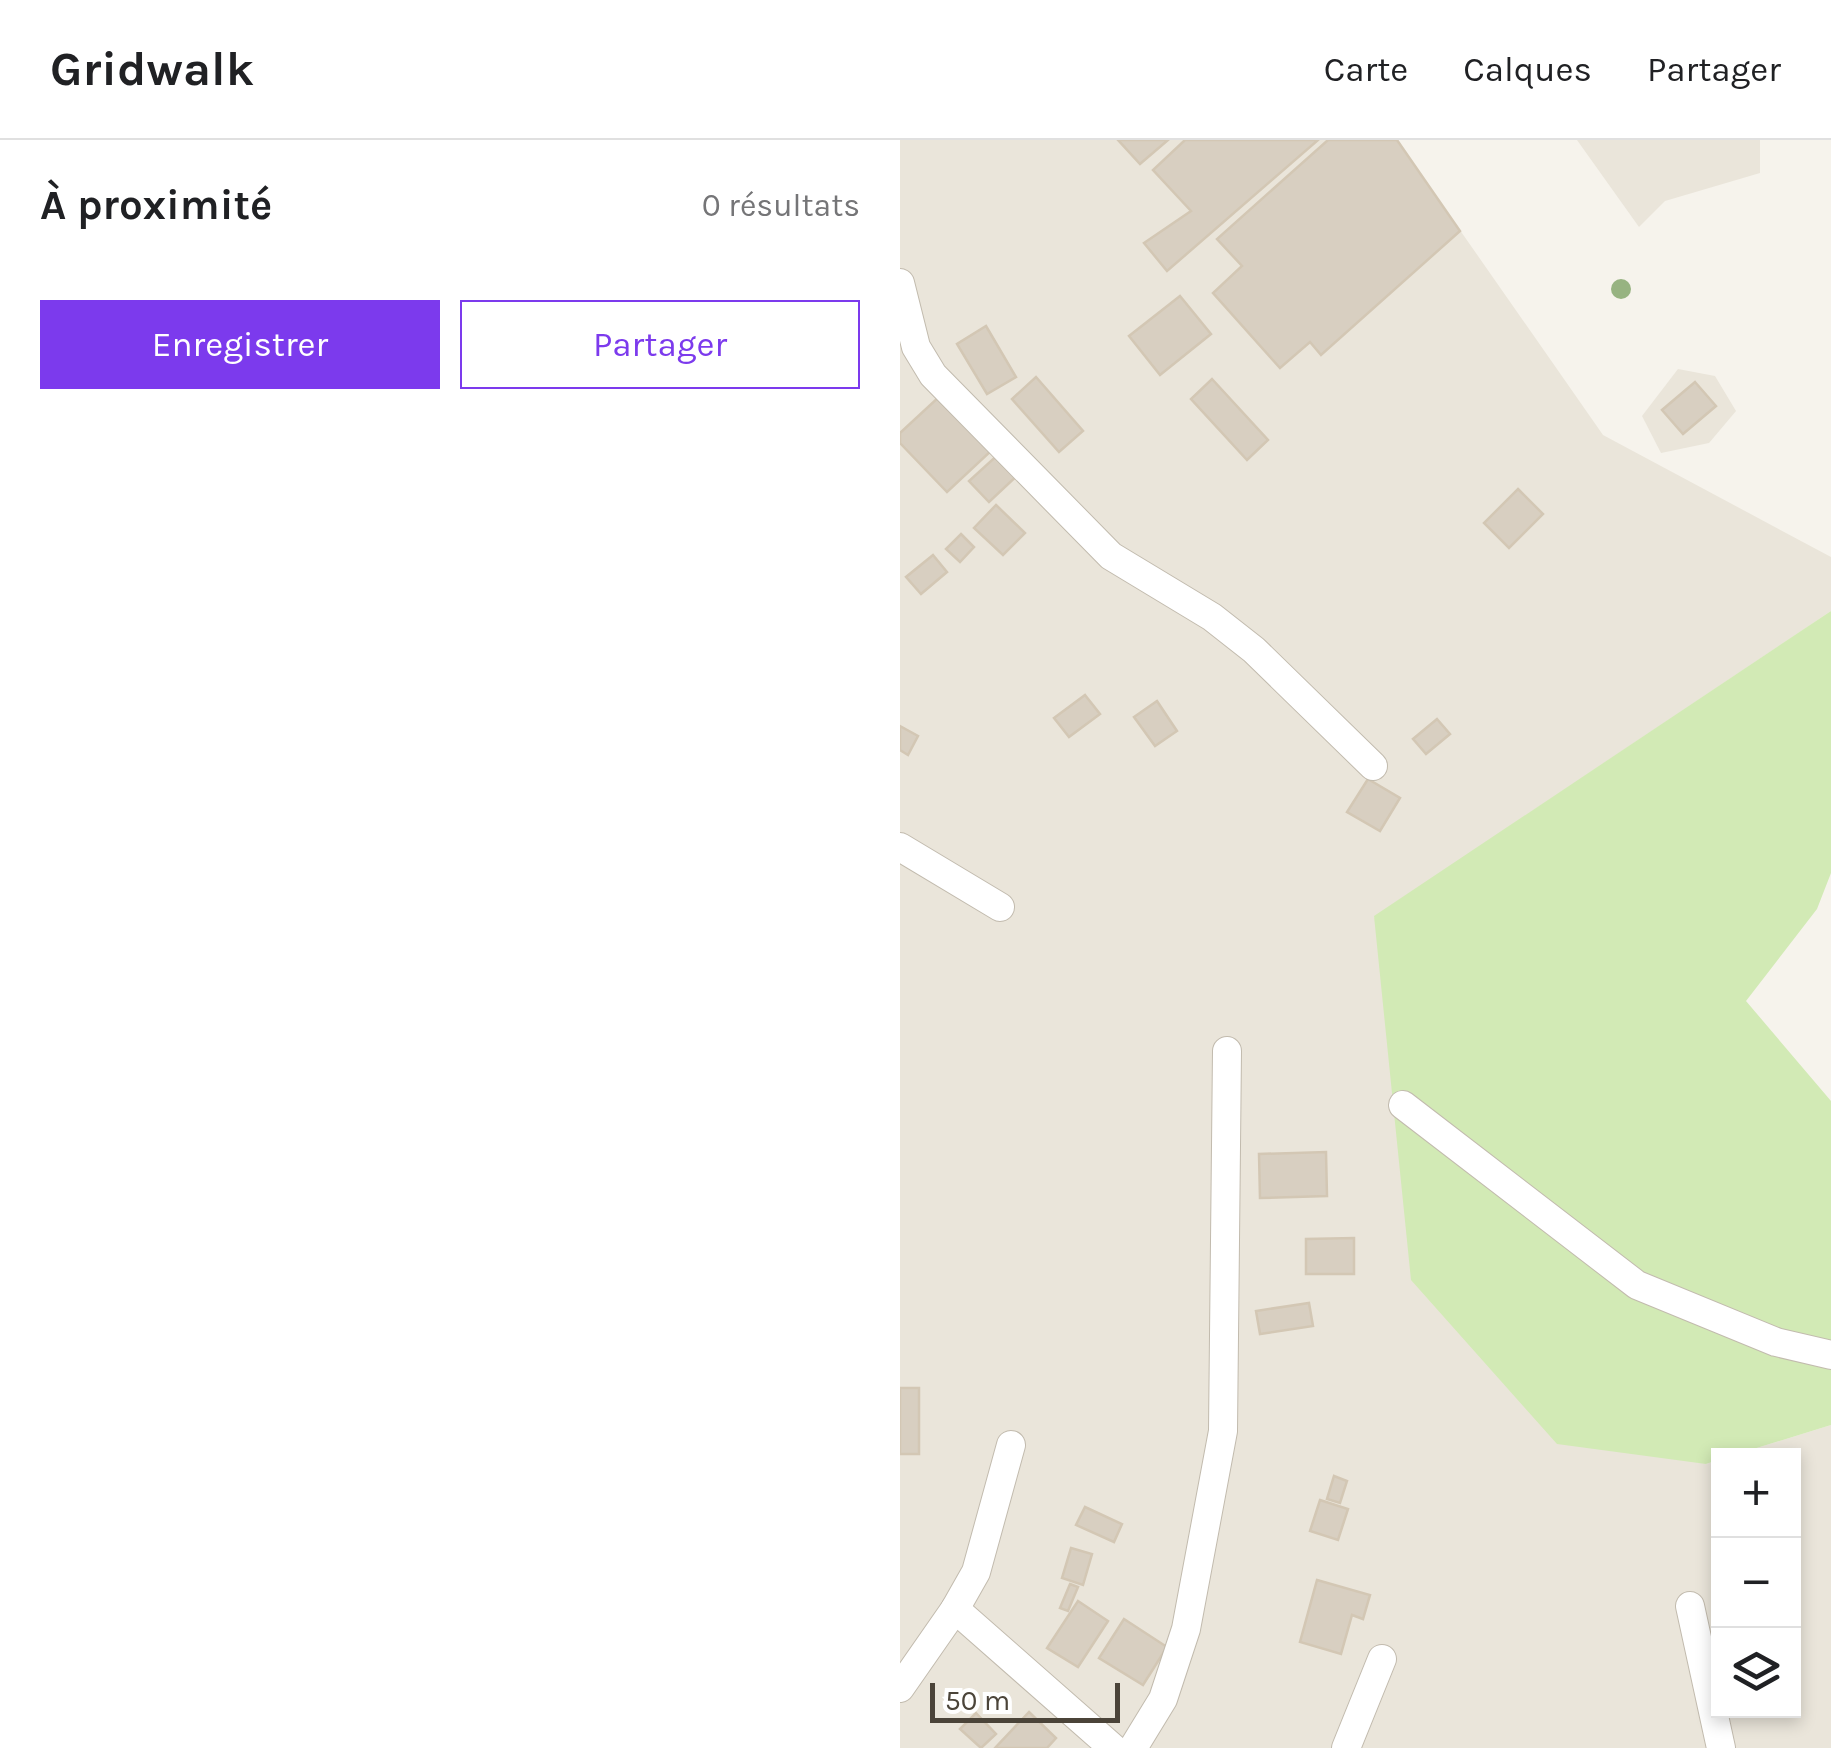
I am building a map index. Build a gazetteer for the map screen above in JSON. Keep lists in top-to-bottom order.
{
  "scale_bar": "50 m",
  "page": {
    "header": "Gridwalk",
    "nav": ["Carte", "Calques", "Partager"],
    "heading": ["À proximité", "0 résultats"],
    "buttons": ["Enregistrer", "Partager"],
    "map_buttons": ["+", "−"],
    "scale": "50 m"
  }
}
